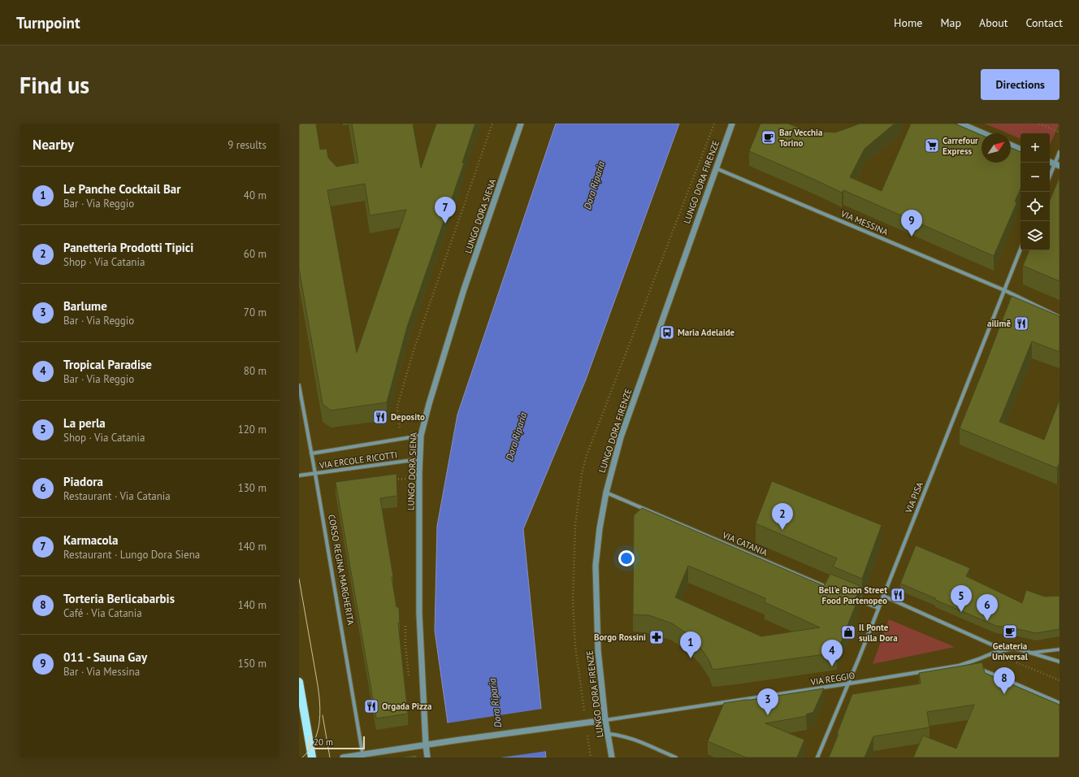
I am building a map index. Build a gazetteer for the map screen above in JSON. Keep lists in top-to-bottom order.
{
  "streets": {
    "street": [
      "LUNGO DORA FIRENZE",
      "LUNGO DORA SIENA",
      "VIA MESSINA",
      "VIA ERCOLE RICOTTI",
      "VIA PISA",
      "VIA CATANIA",
      "CORSO REGINA MARGHERITA",
      "VIA REGGIO"
    ]
  },
  "crossings": [
    ["LUNGO DORA FIRENZE", "VIA MESSINA"],
    ["LUNGO DORA FIRENZE", "VIA CATANIA"],
    ["LUNGO DORA FIRENZE", "VIA REGGIO"],
    ["LUNGO DORA SIENA", "VIA ERCOLE RICOTTI"],
    ["VIA MESSINA", "VIA PISA"],
    ["VIA ERCOLE RICOTTI", "CORSO REGINA MARGHERITA"],
    ["VIA PISA", "VIA REGGIO"]
  ],
  "water": ["Dora Riparia"],
  "places": {
    "cafe": ["Bar Vecchia Torino", "Gelateria Universal"],
    "supermarket": ["Carrefour Express"],
    "restaurant": [
      "ailimē",
      "Deposito",
      "Bell'e Buon Street Food Partenopeo",
      "Orgada Pizza"
    ],
    "bus stop": ["Maria Adelaide"],
    "shop": ["Il Ponte sulla Dora"],
    "pharmacy": ["Borgo Rossini"]
  },
  "scale_bar": "20 m",
  "north": "top right",
  "page": {
    "header": "Turnpoint",
    "nav": [
      "Home",
      "Map",
      "About",
      "Contact"
    ],
    "buttons": "Directions",
    "title": "Find us",
    "heading": ["Nearby", "9 results"],
    "map_buttons": ["+", "−"],
    "list": [
      {
        "mark": "1",
        "name": "Le Panche Cocktail Bar",
        "note": "Bar · Via Reggio",
        "value": "40 m"
      },
      {
        "mark": "2",
        "name": "Panetteria Prodotti Tipici",
        "note": "Shop · Via Catania",
        "value": "60 m"
      },
      {
        "mark": "3",
        "name": "Barlume",
        "note": "Bar · Via Reggio",
        "value": "70 m"
      },
      {
        "mark": "4",
        "name": "Tropical Paradise",
        "note": "Bar · Via Reggio",
        "value": "80 m"
      },
      {
        "mark": "5",
        "name": "La perla",
        "note": "Shop · Via Catania",
        "value": "120 m"
      },
      {
        "mark": "6",
        "name": "Piadora",
        "note": "Restaurant · Via Catania",
        "value": "130 m"
      },
      {
        "mark": "7",
        "name": "Karmacola",
        "note": "Restaurant · Lungo Dora Siena",
        "value": "140 m"
      },
      {
        "mark": "8",
        "name": "Torteria Berlicabarbis",
        "note": "Café · Via Catania",
        "value": "140 m"
      },
      {
        "mark": "9",
        "name": "011 - Sauna Gay",
        "note": "Bar · Via Messina",
        "value": "150 m"
      }
    ],
    "pins": [
      "7",
      "9",
      "2",
      "5",
      "6",
      "1",
      "4",
      "8",
      "3"
    ],
    "scale": "20 m"
  }
}
